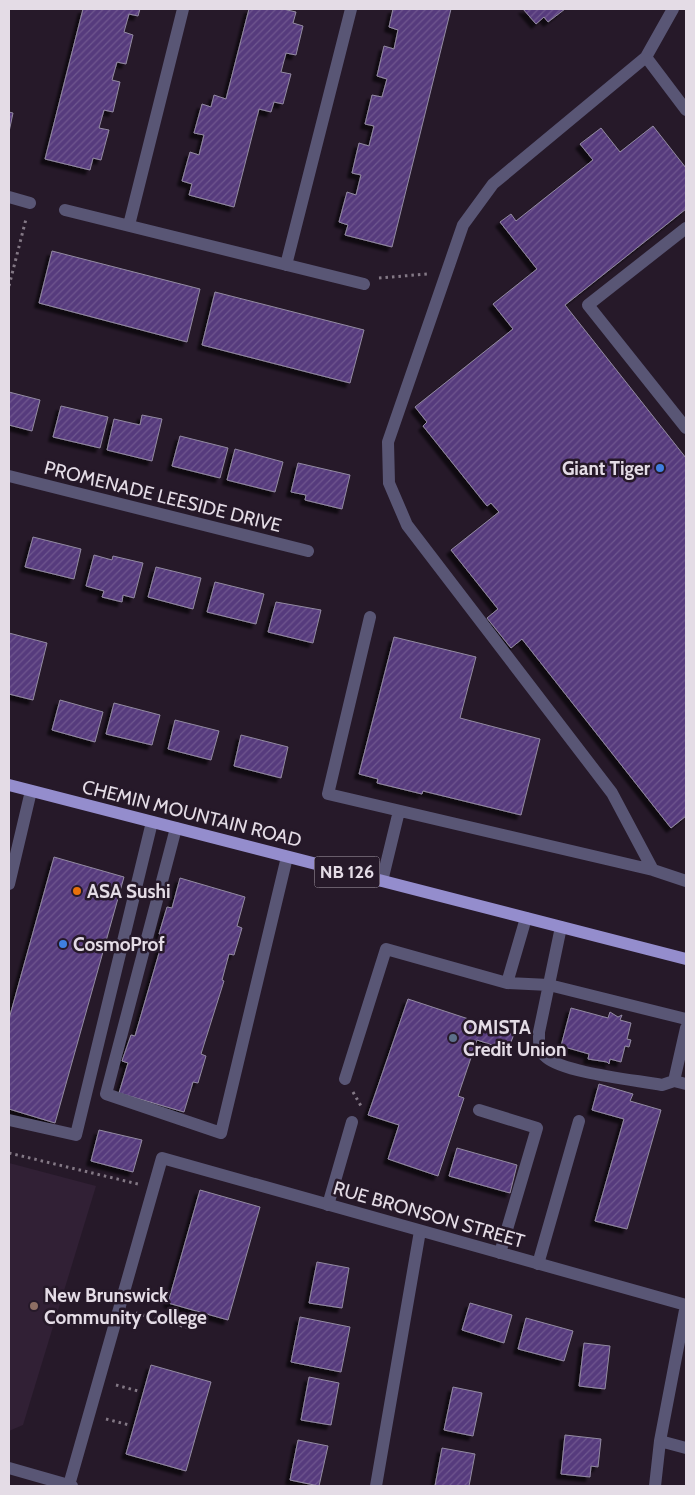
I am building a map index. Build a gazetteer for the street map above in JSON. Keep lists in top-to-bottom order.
{
  "streets": {
    "main road": ["CHEMIN MOUNTAIN ROAD", "NB 126"],
    "street": ["PROMENADE LEESIDE DRIVE", "RUE BRONSON STREET"]
  },
  "places": [
    "Giant Tiger",
    "ASA Sushi",
    "CosmoProf",
    "OMISTA Credit Union",
    "New Brunswick Community College"
  ]
}
